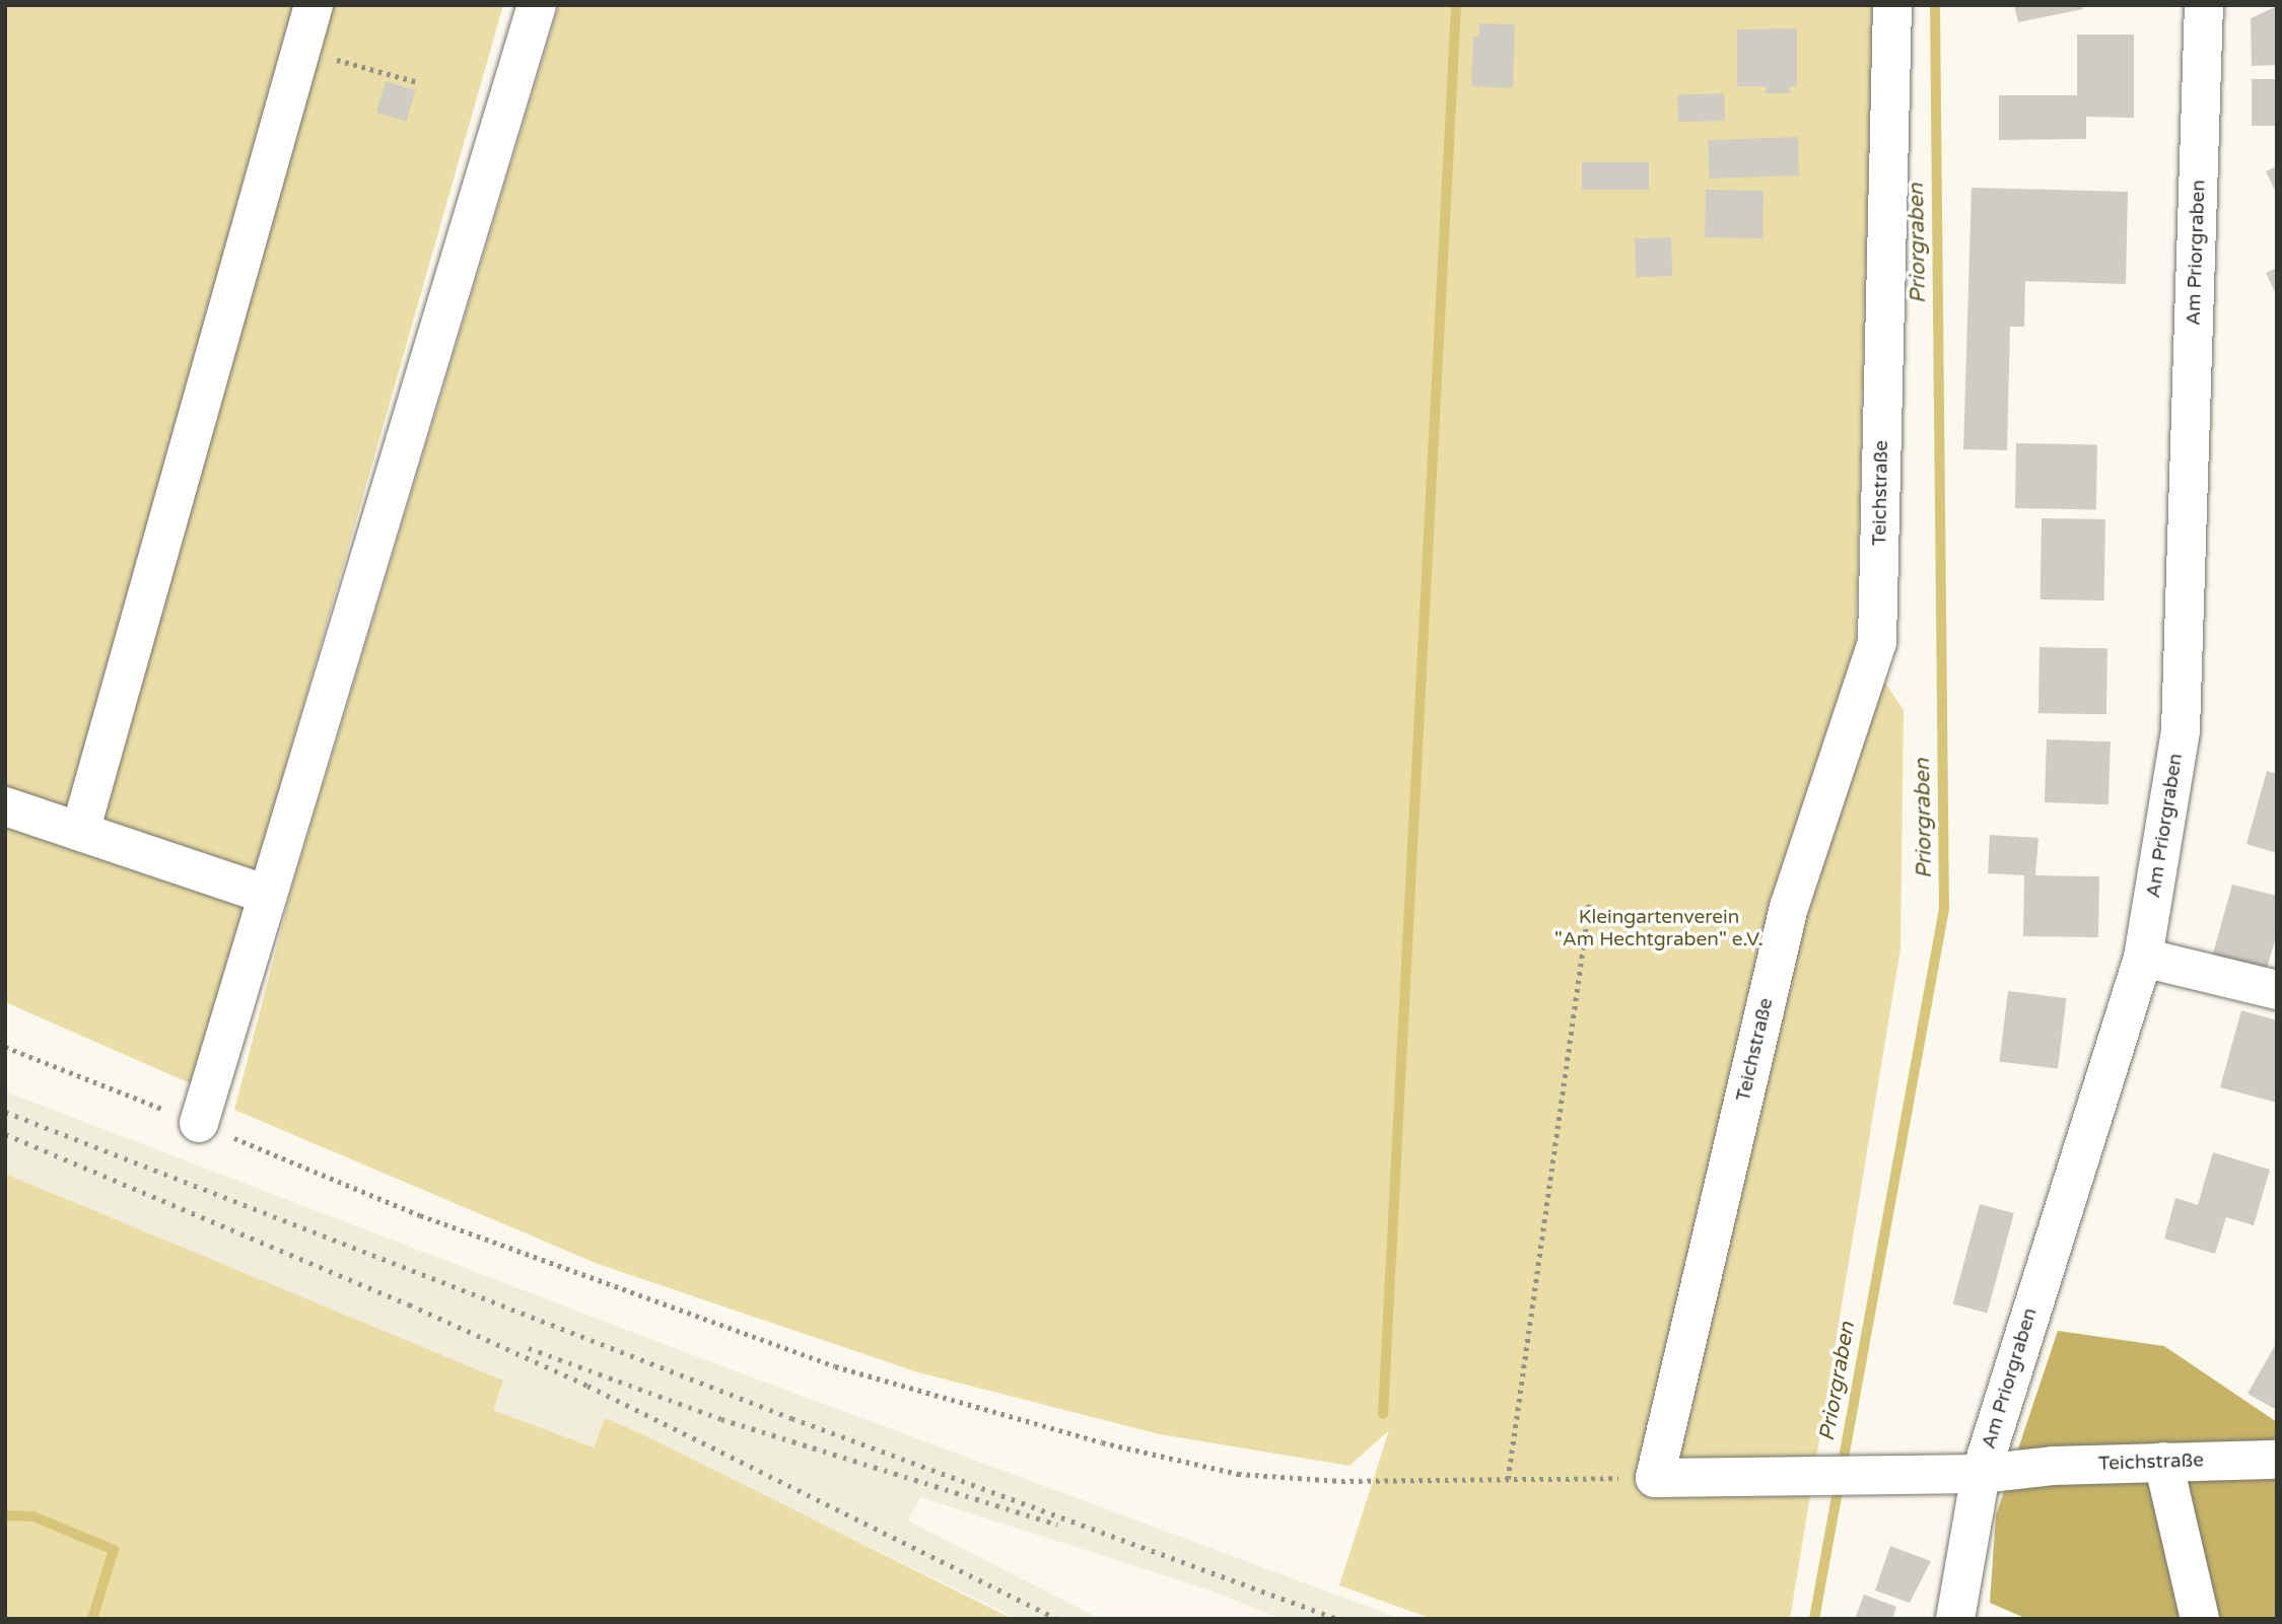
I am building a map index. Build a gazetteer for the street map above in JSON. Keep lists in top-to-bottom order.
{
  "streets": {
    "street": ["Am Priorgraben", "Teichstraße"]
  },
  "crossings": [
    ["Am Priorgraben", "Teichstraße"]
  ],
  "water": ["Priorgraben"],
  "parks": ["Kleingartenverein \"Am Hechtgraben\" e.V."]
}
